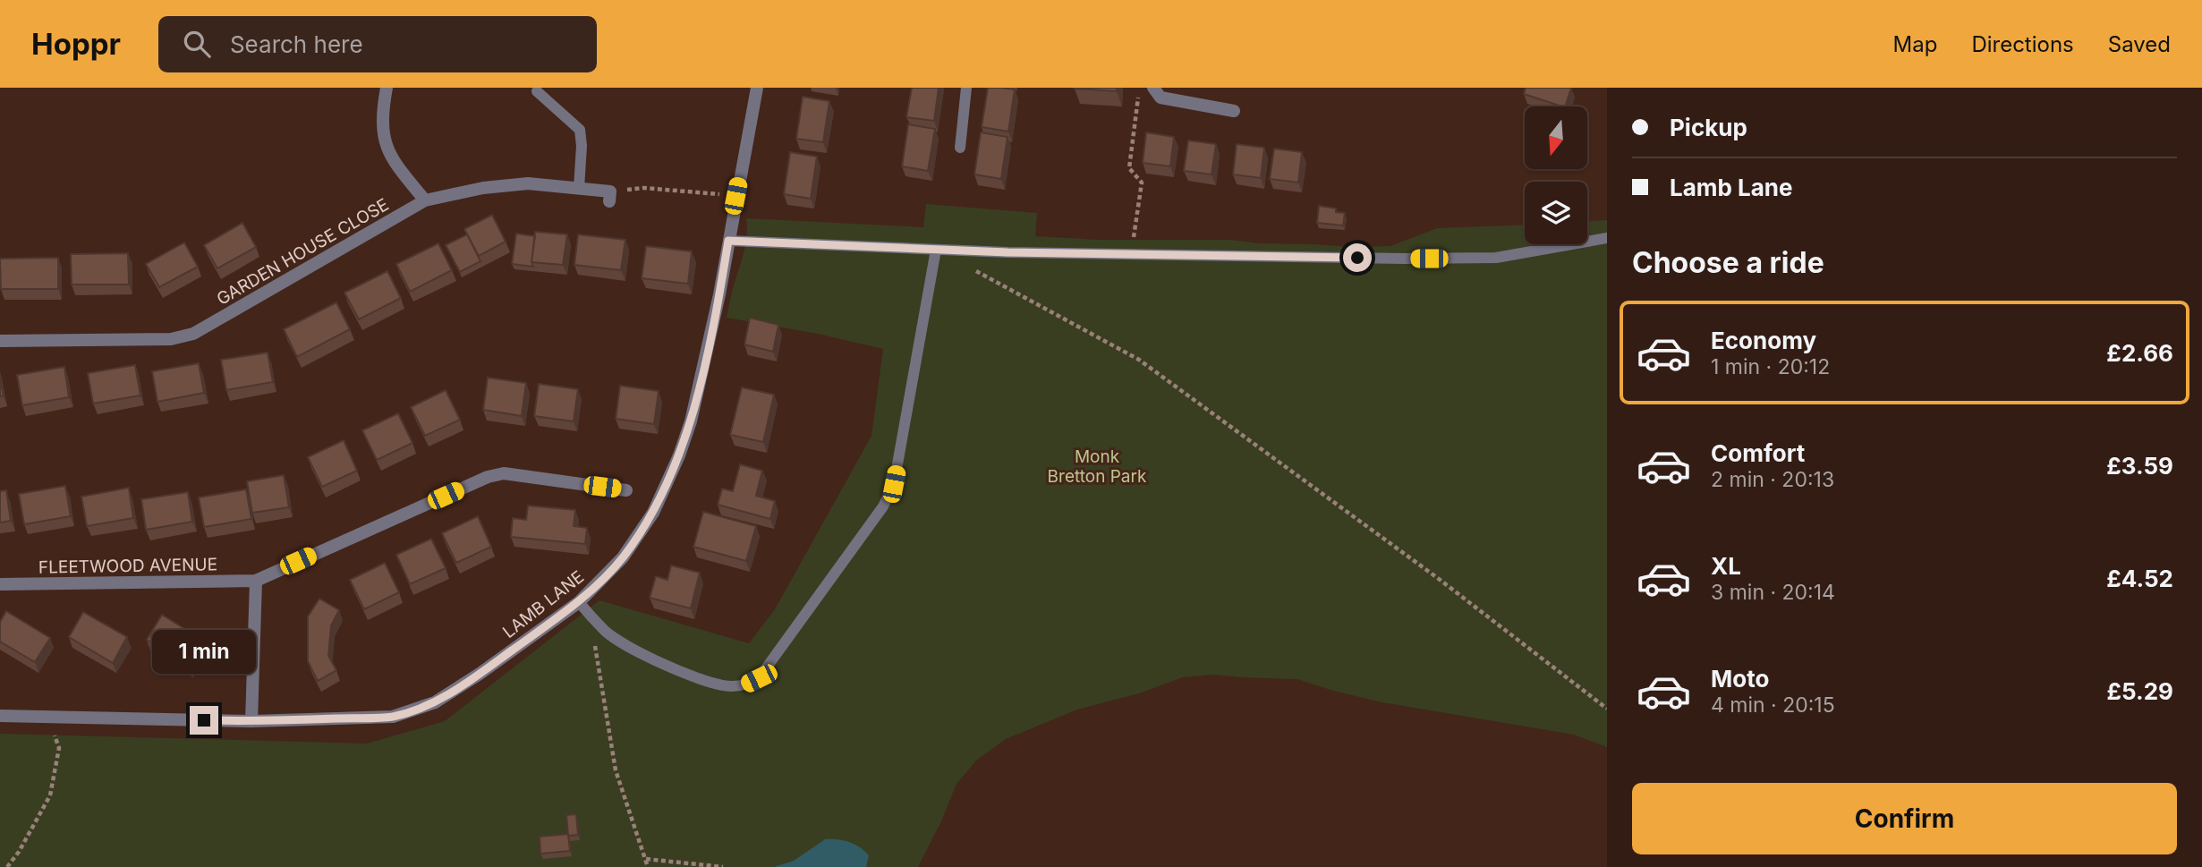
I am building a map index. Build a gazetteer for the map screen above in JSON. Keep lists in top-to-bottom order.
{
  "streets": {
    "street": ["GARDEN HOUSE CLOSE", "FLEETWOOD AVENUE", "LAMB LANE"]
  },
  "parks": ["Monk Bretton Park"],
  "north": "bottom",
  "page": {
    "header": "Hoppr",
    "search": "Search here",
    "nav": ["Map", "Directions", "Saved"],
    "banner": ["Pickup", "Lamb Lane"],
    "heading": "Choose a ride",
    "list": [
      {
        "name": "Economy",
        "note": "1 min · 20:12",
        "value": "£2.66"
      },
      {
        "name": "Comfort",
        "note": "2 min · 20:13",
        "value": "£3.59"
      },
      {
        "name": "XL",
        "note": "3 min · 20:14",
        "value": "£4.52"
      },
      {
        "name": "Moto",
        "note": "4 min · 20:15",
        "value": "£5.29"
      }
    ],
    "bubble": "1 min",
    "buttons": "Confirm"
  }
}
